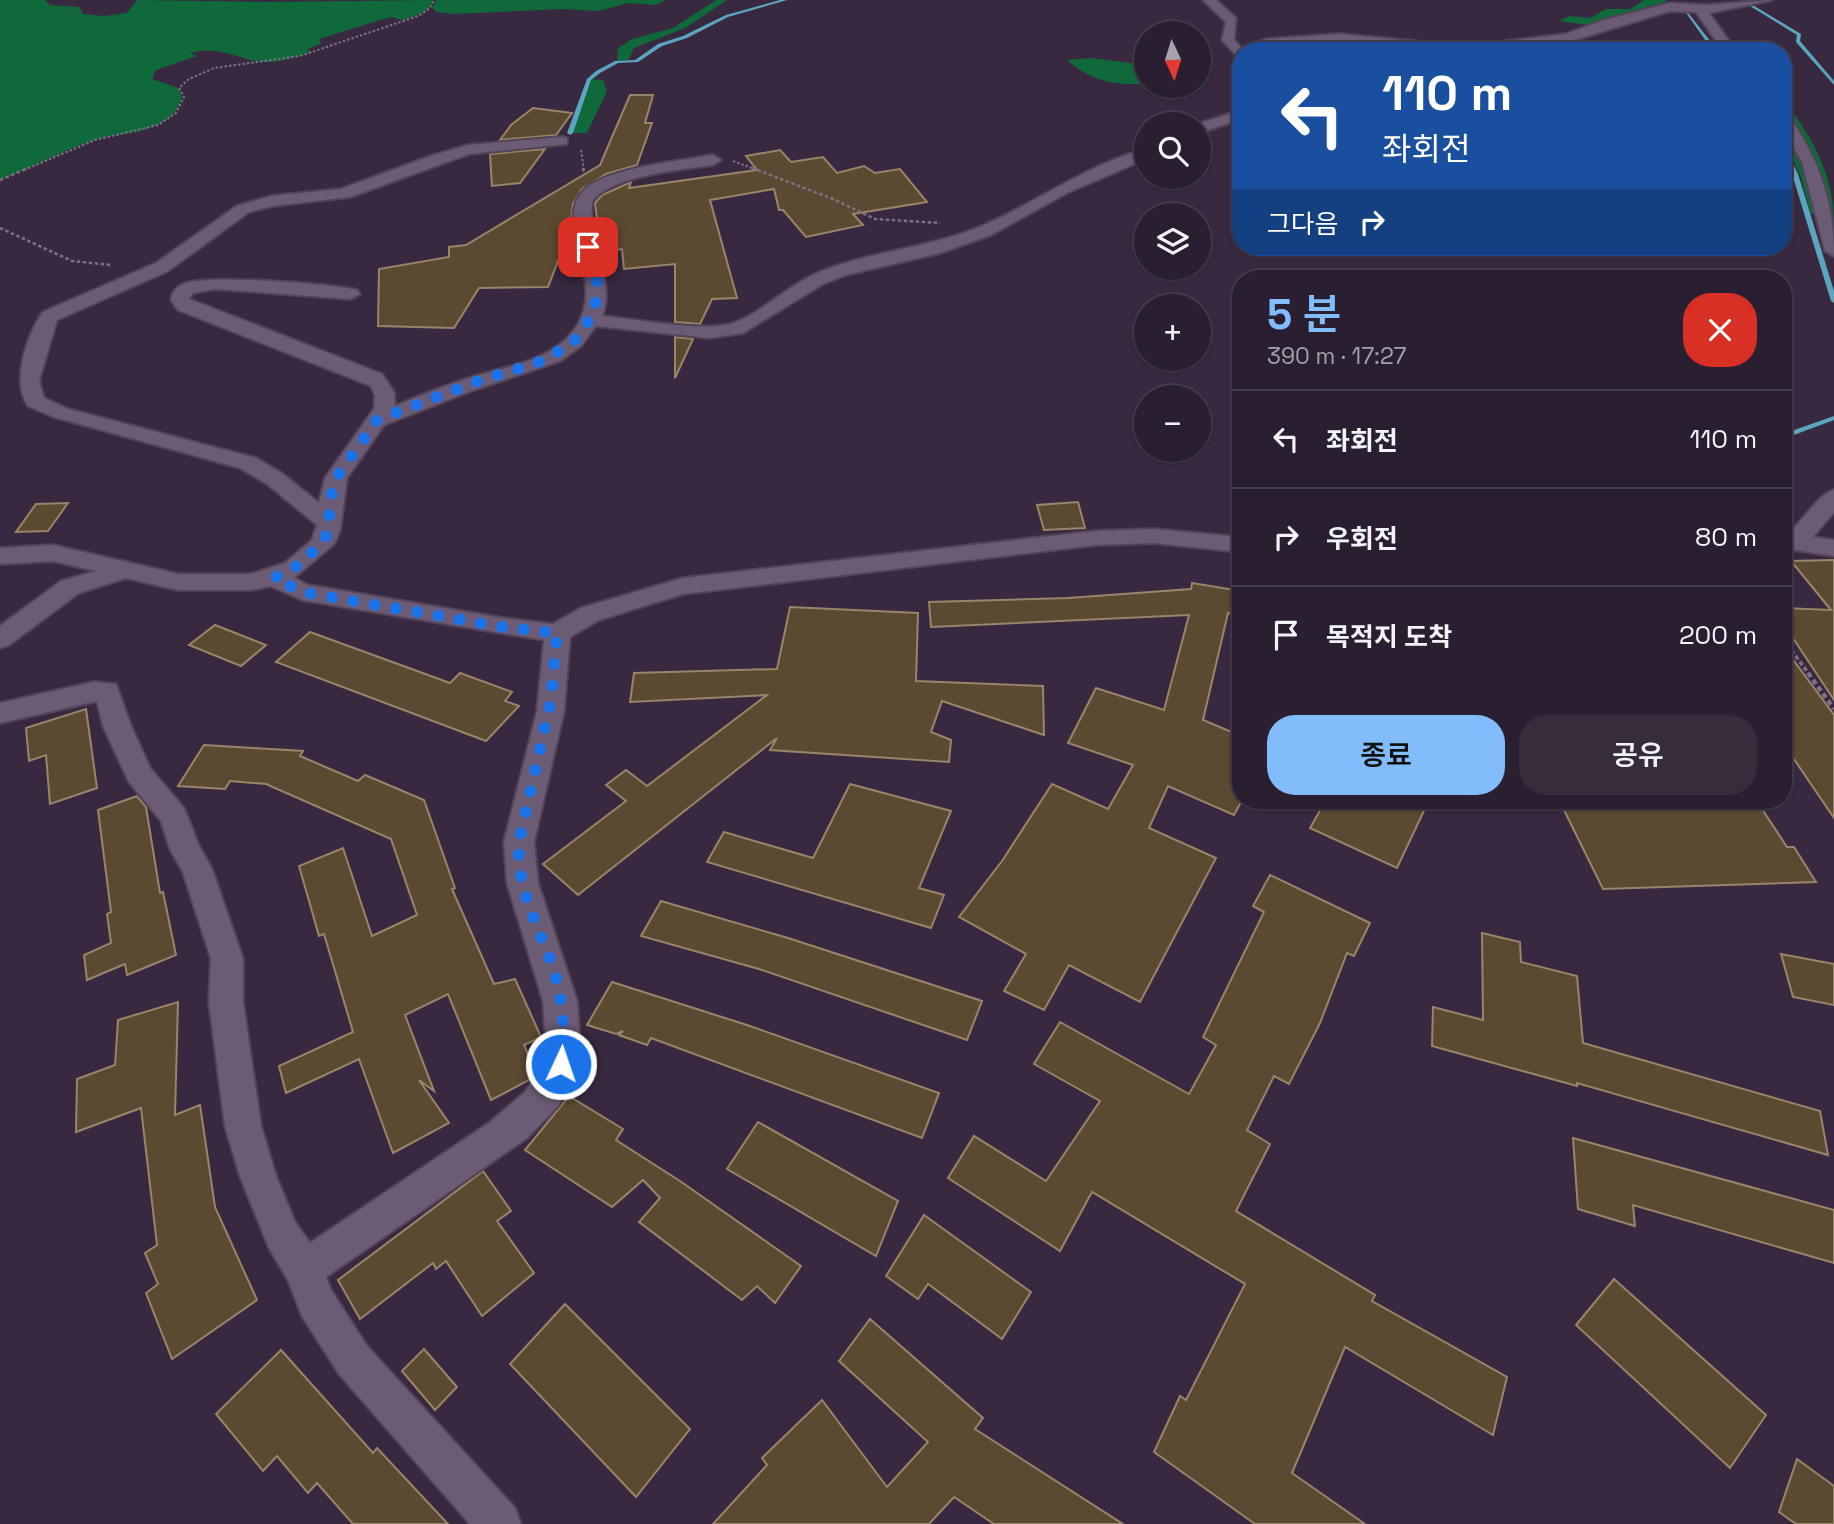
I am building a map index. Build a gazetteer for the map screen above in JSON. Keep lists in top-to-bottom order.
{
  "north": "bottom",
  "page": {
    "map_buttons": ["+", "−"],
    "turn": ["110 m", "좌회전"],
    "then": "그다음",
    "heading": ["5 분", "390 m · 17:27"],
    "list": [
      {
        "name": "좌회전",
        "value": "110 m"
      },
      {
        "name": "우회전",
        "value": "80 m"
      },
      {
        "name": "목적지 도착",
        "value": "200 m"
      }
    ],
    "buttons": ["종료", "공유"]
  }
}
